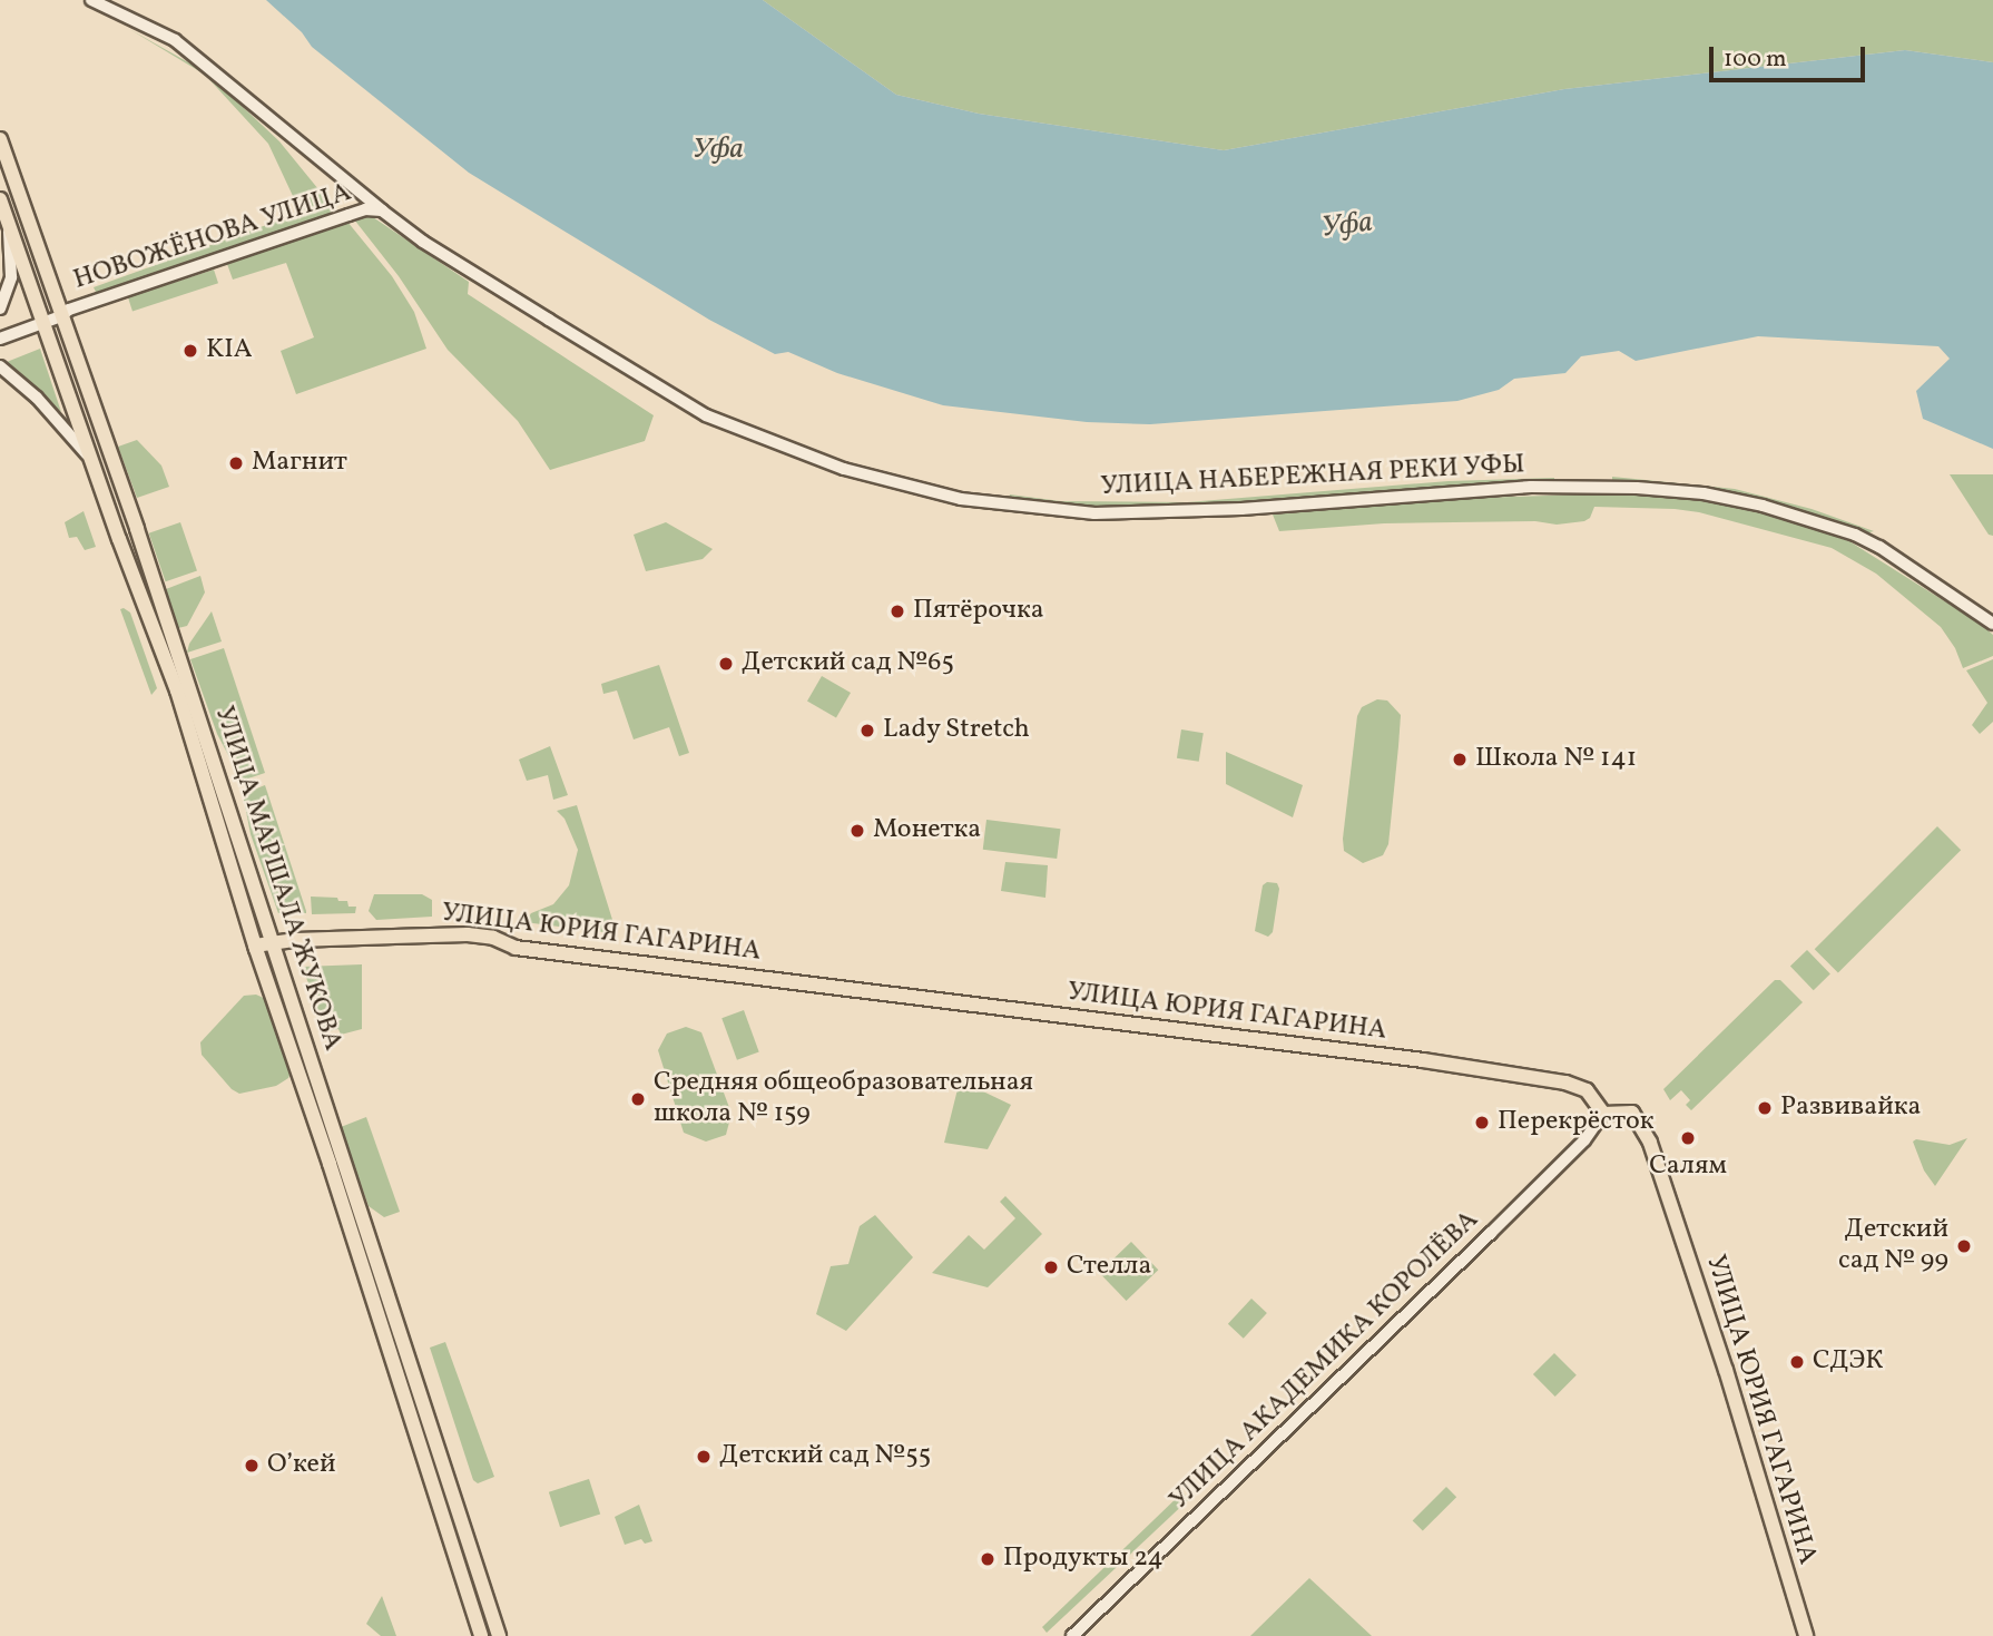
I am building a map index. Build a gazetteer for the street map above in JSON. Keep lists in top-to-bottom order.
{
  "streets": {
    "main road": ["УЛИЦА МАРШАЛА ЖУКОВА", "УЛИЦА ЮРИЯ ГАГАРИНА"],
    "street": ["НОВОЖЁНОВА УЛИЦА", "УЛИЦА НАБЕРЕЖНАЯ РЕКИ УФЫ", "УЛИЦА АКАДЕМИКА КОРОЛЁВА"]
  },
  "crossings": [
    ["НОВОЖЁНОВА УЛИЦА", "УЛИЦА НАБЕРЕЖНАЯ РЕКИ УФЫ"],
    ["НОВОЖЁНОВА УЛИЦА", "УЛИЦА МАРШАЛА ЖУКОВА"],
    ["УЛИЦА МАРШАЛА ЖУКОВА", "УЛИЦА ЮРИЯ ГАГАРИНА"],
    ["УЛИЦА ЮРИЯ ГАГАРИНА", "УЛИЦА АКАДЕМИКА КОРОЛЁВА"]
  ],
  "water": ["Уфа"],
  "places": [
    "KIA",
    "Магнит",
    "Пятёрочка",
    "Детский сад №65",
    "Lady Stretch",
    "Школа № 141",
    "Монетка",
    "Средняя общеобразовательная школа № 159",
    "Развивайка",
    "Перекрёсток",
    "Салям",
    "Детский сад № 99",
    "Стелла",
    "СДЭК",
    "Детский сад №55",
    "О’кей",
    "Продукты 24"
  ],
  "scale_bar": "100 m"
}
